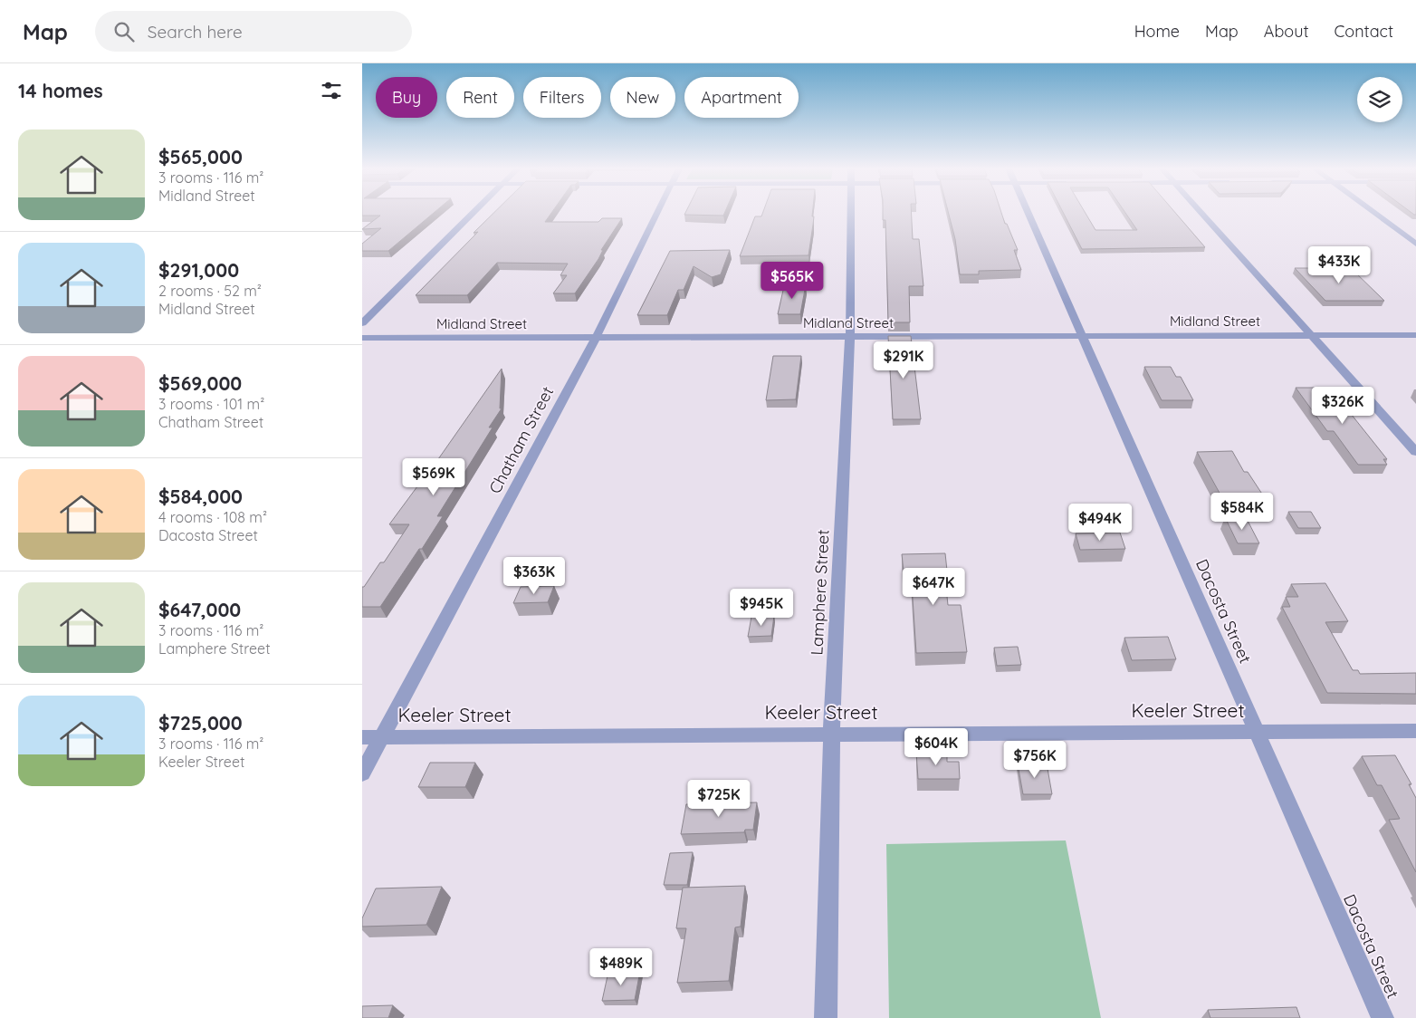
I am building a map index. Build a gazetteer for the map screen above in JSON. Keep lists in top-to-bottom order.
{
  "streets": {
    "street": [
      "Midland Street",
      "Chatham Street",
      "Lamphere Street",
      "Dacosta Street",
      "Keeler Street"
    ]
  },
  "crossings": [
    ["Midland Street", "Chatham Street"],
    ["Midland Street", "Lamphere Street"],
    ["Midland Street", "Dacosta Street"],
    ["Chatham Street", "Keeler Street"],
    ["Lamphere Street", "Keeler Street"],
    ["Dacosta Street", "Keeler Street"]
  ],
  "page": {
    "header": "Map",
    "search": "Search here",
    "nav": [
      "Home",
      "Map",
      "About",
      "Contact"
    ],
    "heading": "14 homes",
    "chip": [
      "Buy",
      "Rent",
      "Filters",
      "New",
      "Apartment"
    ],
    "list": [
      {
        "name": "$565,000",
        "note": "3 rooms · 116 m² · Midland Street"
      },
      {
        "name": "$291,000",
        "note": "2 rooms · 52 m² · Midland Street"
      },
      {
        "name": "$569,000",
        "note": "3 rooms · 101 m² · Chatham Street"
      },
      {
        "name": "$584,000",
        "note": "4 rooms · 108 m² · Dacosta Street"
      },
      {
        "name": "$647,000",
        "note": "3 rooms · 116 m² · Lamphere Street"
      },
      {
        "name": "$725,000",
        "note": "3 rooms · 116 m² · Keeler Street"
      }
    ],
    "price": [
      "$433K",
      "$565K",
      "$291K",
      "$326K",
      "$569K",
      "$584K",
      "$494K",
      "$363K",
      "$647K",
      "$945K",
      "$604K",
      "$756K",
      "$725K",
      "$489K"
    ]
  }
}
